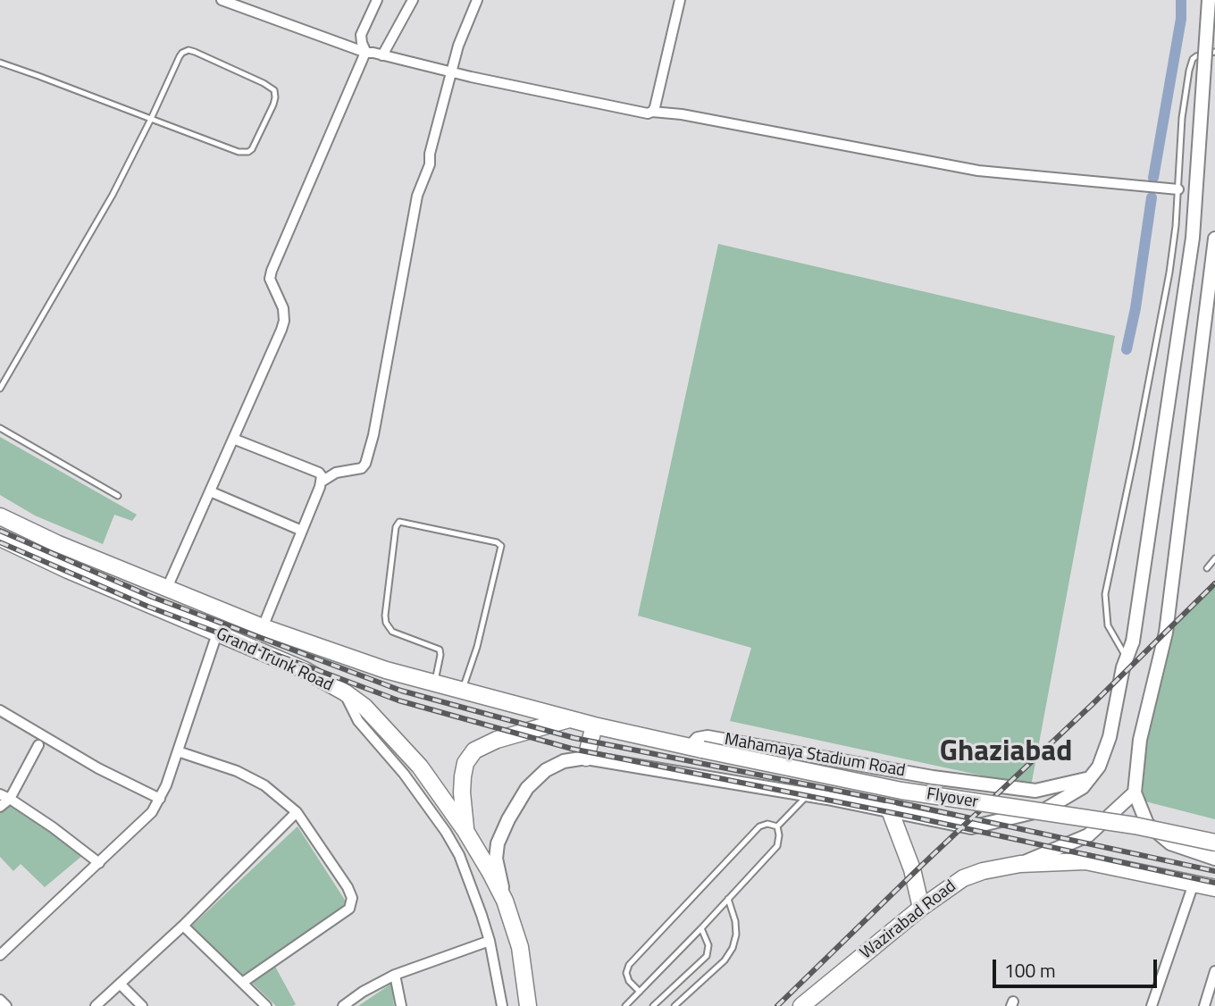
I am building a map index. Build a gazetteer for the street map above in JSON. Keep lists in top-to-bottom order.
{
  "streets": {
    "highway": ["Grand Trunk Road", "Flyover", "Wazirabad Road"],
    "main road": ["Mahamaya Stadium Road"]
  },
  "crossings": [
    ["Grand Trunk Road", "Mahamaya Stadium Road"],
    ["Grand Trunk Road", "Flyover"],
    ["Mahamaya Stadium Road", "Flyover"]
  ],
  "districts": ["Ghaziabad"],
  "scale_bar": "100 m"
}
